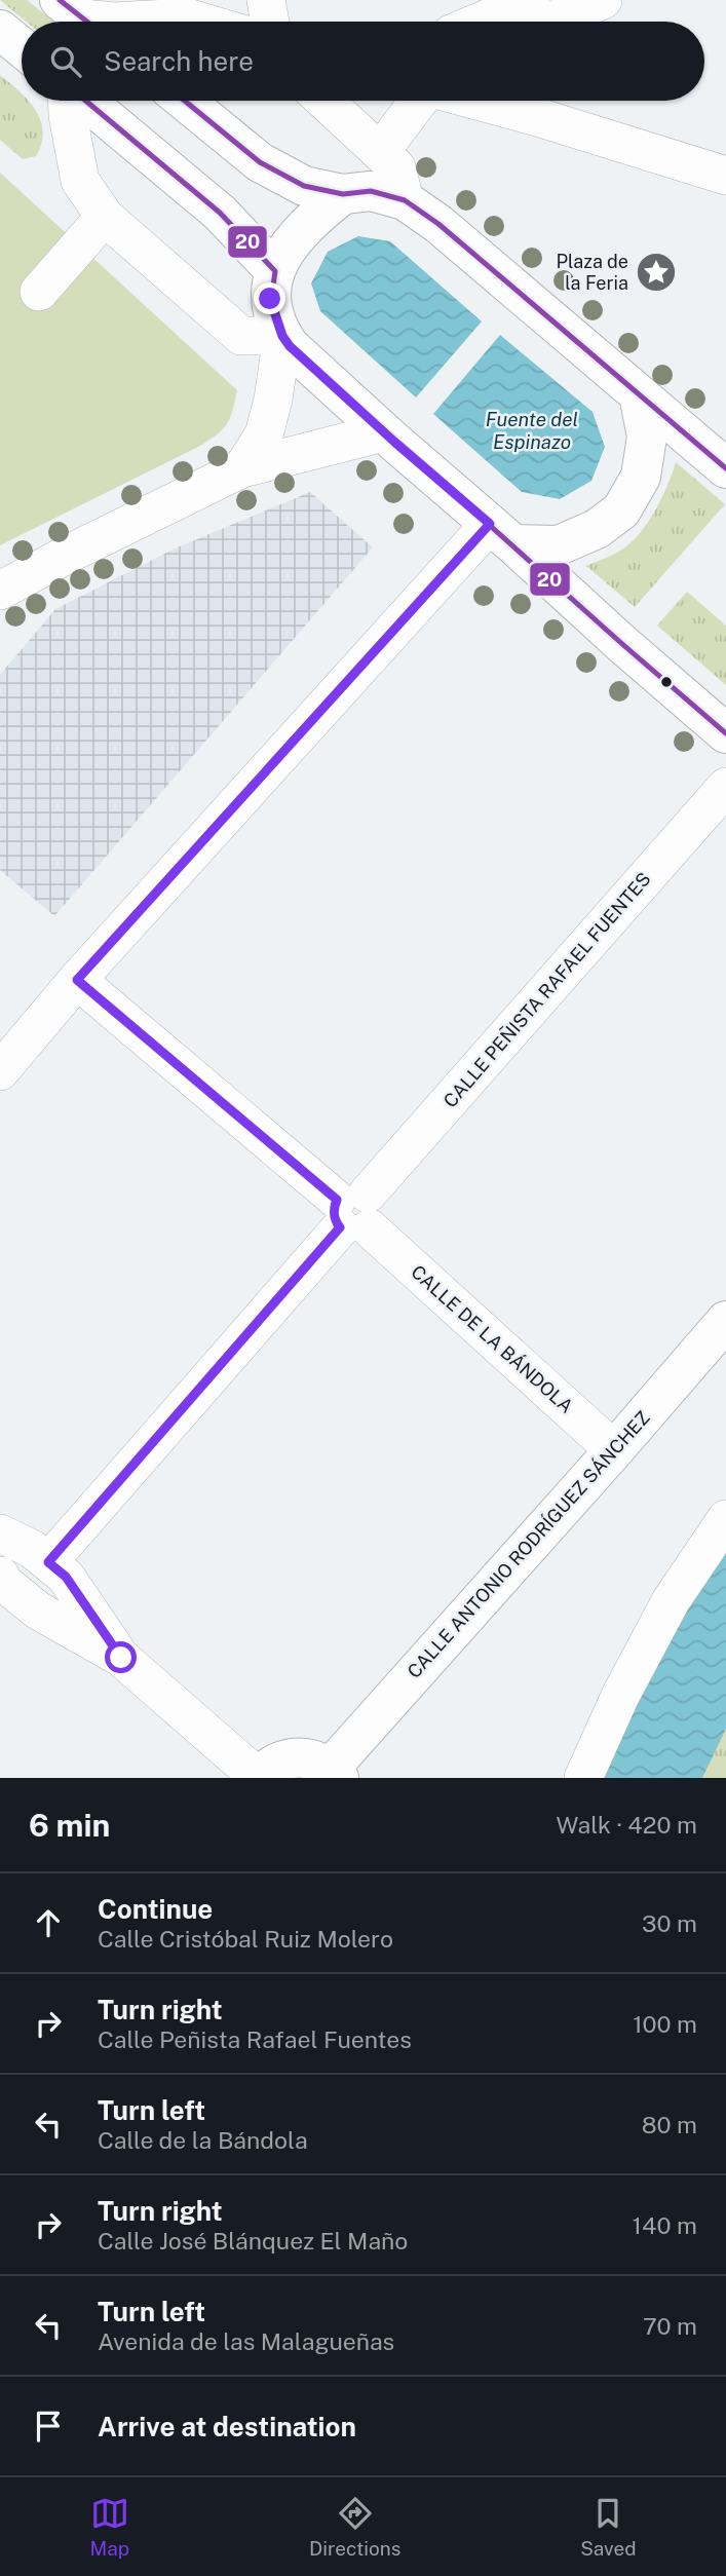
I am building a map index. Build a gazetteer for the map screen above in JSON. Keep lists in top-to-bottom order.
{
  "streets": {
    "main road": ["CALLE ANTONIO RODRÍGUEZ SÁNCHEZ"],
    "street": ["CALLE PEÑISTA RAFAEL FUENTES", "CALLE DE LA BÁNDOLA"]
  },
  "crossings": [
    ["CALLE PEÑISTA RAFAEL FUENTES", "CALLE DE LA BÁNDOLA"],
    ["CALLE DE LA BÁNDOLA", "CALLE ANTONIO RODRÍGUEZ SÁNCHEZ"]
  ],
  "water": ["Fuente del Espinazo"],
  "places": {
    "place": ["Plaza de la Feria"]
  },
  "lines": ["transit line 20"],
  "page": {
    "search": "Search here",
    "heading": ["6 min", "Walk · 420 m"],
    "list": [
      ["Continue", "Calle Cristóbal Ruiz Molero", "30 m"],
      ["Turn right", "Calle Peñista Rafael Fuentes", "100 m"],
      ["Turn left", "Calle de la Bándola", "80 m"],
      ["Turn right", "Calle José Blánquez El Maño", "140 m"],
      ["Turn left", "Avenida de las Malagueñas", "70 m"],
      "Arrive at destination"
    ],
    "nav": ["Map", "Directions", "Saved"]
  }
}
